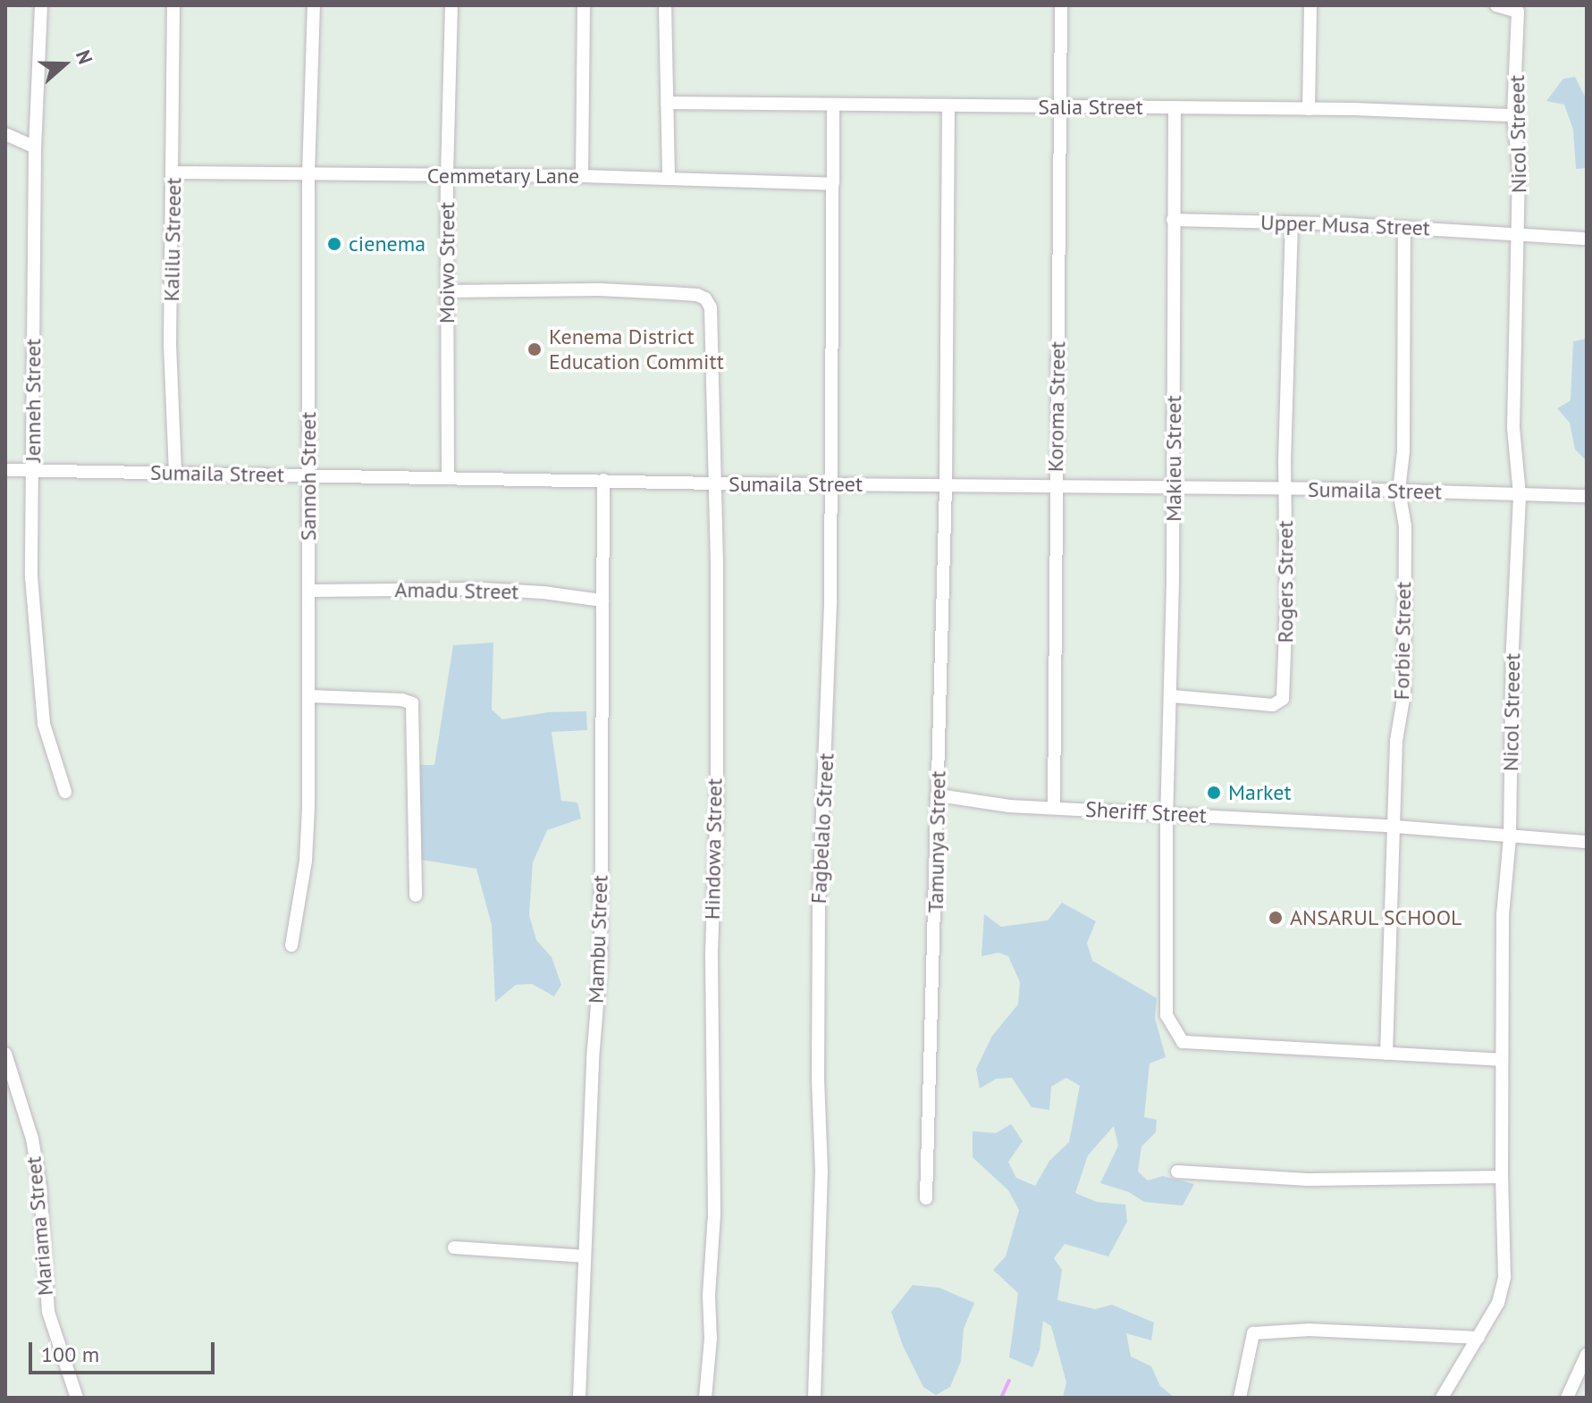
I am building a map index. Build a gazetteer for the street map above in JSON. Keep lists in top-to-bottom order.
{
  "streets": {
    "street": [
      "Salia Street",
      "Nicol Streeet",
      "Cemmetary Lane",
      "Upper Musa Street",
      "Kalilu Streeet",
      "Moiwo Street",
      "Jenneh Street",
      "Koroma Street",
      "Makieu Street",
      "Sumaila Street",
      "Sannoh Street",
      "Rogers Street",
      "Amadu Street",
      "Forbie Street",
      "Sheriff Street",
      "Fagbelalo Street",
      "Tamunya Street",
      "Hindowa Street",
      "Mambu Street",
      "Mariama Street"
    ]
  },
  "crossings": [
    ["Salia Street", "Nicol Streeet"],
    ["Salia Street", "Koroma Street"],
    ["Salia Street", "Makieu Street"],
    ["Salia Street", "Fagbelalo Street"],
    ["Salia Street", "Tamunya Street"],
    ["Nicol Streeet", "Upper Musa Street"],
    ["Nicol Streeet", "Makieu Street"],
    ["Nicol Streeet", "Sumaila Street"],
    ["Nicol Streeet", "Sheriff Street"],
    ["Cemmetary Lane", "Kalilu Streeet"],
    ["Cemmetary Lane", "Moiwo Street"],
    ["Cemmetary Lane", "Sannoh Street"],
    ["Cemmetary Lane", "Fagbelalo Street"],
    ["Upper Musa Street", "Makieu Street"],
    ["Upper Musa Street", "Rogers Street"],
    ["Upper Musa Street", "Forbie Street"],
    ["Kalilu Streeet", "Sumaila Street"],
    ["Moiwo Street", "Sumaila Street"],
    ["Moiwo Street", "Hindowa Street"],
    ["Jenneh Street", "Sumaila Street"],
    ["Koroma Street", "Sumaila Street"],
    ["Koroma Street", "Sheriff Street"],
    ["Makieu Street", "Sumaila Street"],
    ["Makieu Street", "Rogers Street"],
    ["Makieu Street", "Forbie Street"],
    ["Makieu Street", "Sheriff Street"],
    ["Sumaila Street", "Sannoh Street"],
    ["Sumaila Street", "Rogers Street"],
    ["Sumaila Street", "Forbie Street"],
    ["Sumaila Street", "Fagbelalo Street"],
    ["Sumaila Street", "Tamunya Street"],
    ["Sumaila Street", "Hindowa Street"],
    ["Sumaila Street", "Mambu Street"],
    ["Sannoh Street", "Amadu Street"],
    ["Amadu Street", "Mambu Street"],
    ["Forbie Street", "Sheriff Street"],
    ["Sheriff Street", "Tamunya Street"]
  ],
  "places": [
    "cienema",
    "Kenema District Education Committ",
    "Market",
    "ANSARUL SCHOOL"
  ],
  "scale_bar": "100 m",
  "north": "right"
}
